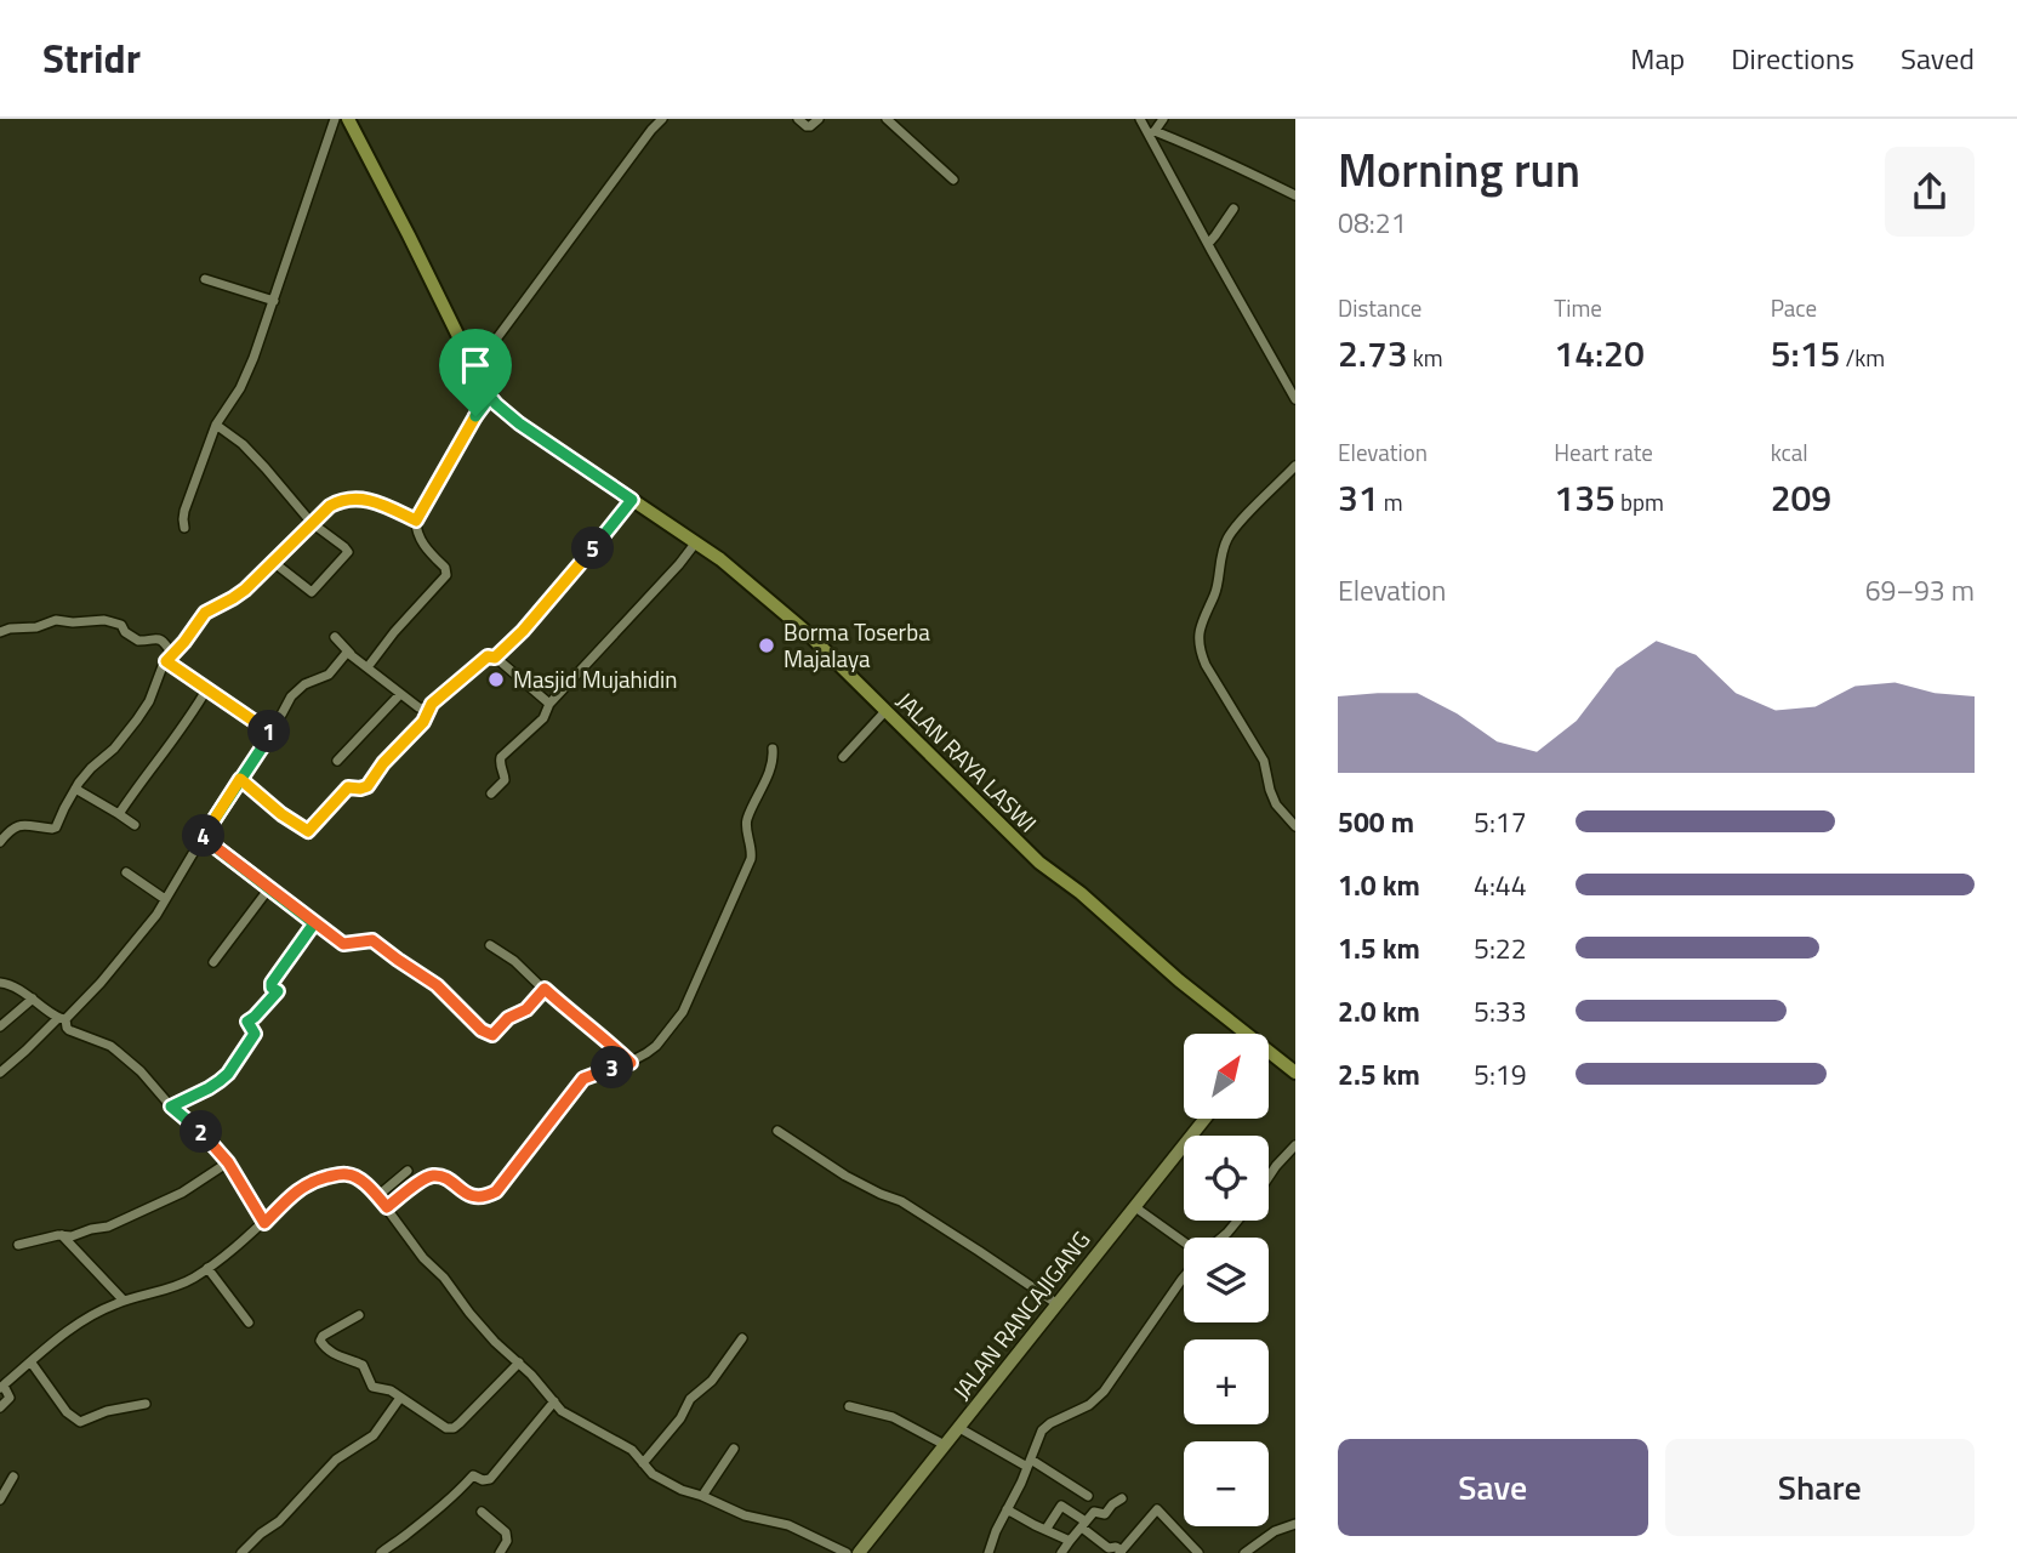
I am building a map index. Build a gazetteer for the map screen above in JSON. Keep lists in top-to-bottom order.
{
  "streets": {
    "main road": ["JALAN RAYA LASWI", "JALAN RANCAJIGANG"]
  },
  "places": ["Borma Toserba Majalaya", "Masjid Mujahidin"],
  "north": "top right",
  "page": {
    "header": "Stridr",
    "nav": ["Map", "Directions", "Saved"],
    "heading": ["Morning run", "08:21"],
    "stats": [
      ["Distance", "2.73 km"],
      ["Time", "14:20"],
      ["Pace", "5:15 /km"],
      ["Elevation", "31 m"],
      ["Heart rate", "135 bpm"],
      ["kcal", "209"]
    ],
    "pins": [
      "5",
      "1",
      "4",
      "3",
      "2"
    ],
    "chart": ["Elevation", "69–93 m"],
    "list": [
      {
        "name": "500 m",
        "note": "5:17"
      },
      {
        "name": "1.0 km",
        "note": "4:44"
      },
      {
        "name": "1.5 km",
        "note": "5:22"
      },
      {
        "name": "2.0 km",
        "note": "5:33"
      },
      {
        "name": "2.5 km",
        "note": "5:19"
      }
    ],
    "map_buttons": ["+", "−"],
    "buttons": ["Save", "Share"]
  }
}
